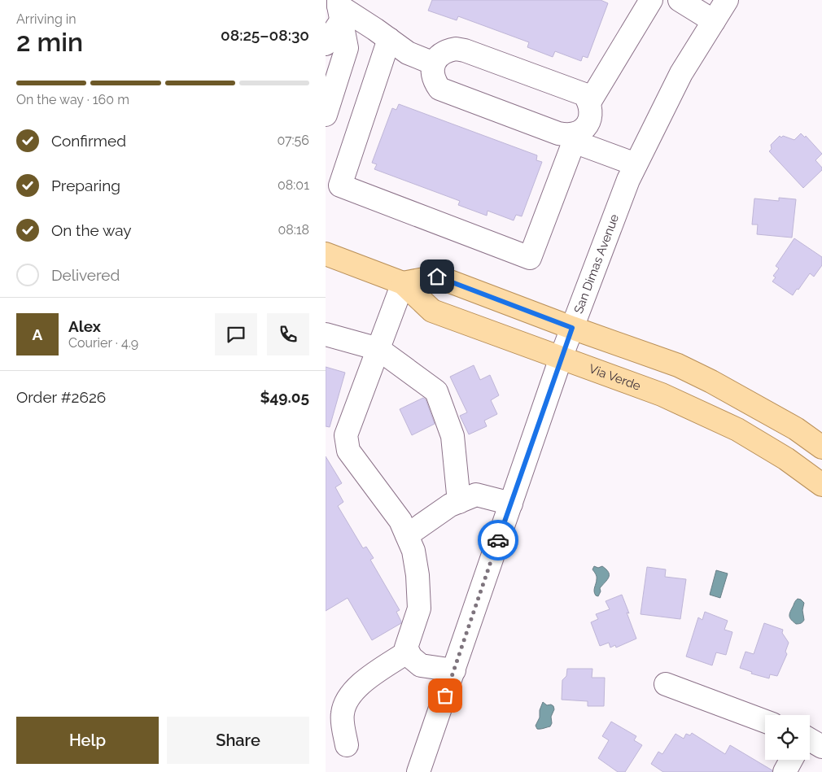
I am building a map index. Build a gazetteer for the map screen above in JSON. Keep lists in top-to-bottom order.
{
  "streets": {
    "main road": ["Via Verde"],
    "street": ["San Dimas Avenue"]
  },
  "crossings": [
    ["San Dimas Avenue", "Via Verde"]
  ],
  "page": {
    "heading": ["2 min", "Arriving in", "08:25–08:30"],
    "panel": [
      "Alex",
      "Courier · 4.9",
      "Order #2626",
      "$49.05"
    ],
    "bar": "On the way · 160 m",
    "list": [
      ["Confirmed", "07:56"],
      ["Preparing", "08:01"],
      ["On the way", "08:18"],
      "Delivered"
    ],
    "round": "A",
    "buttons": ["Help", "Share"]
  }
}
